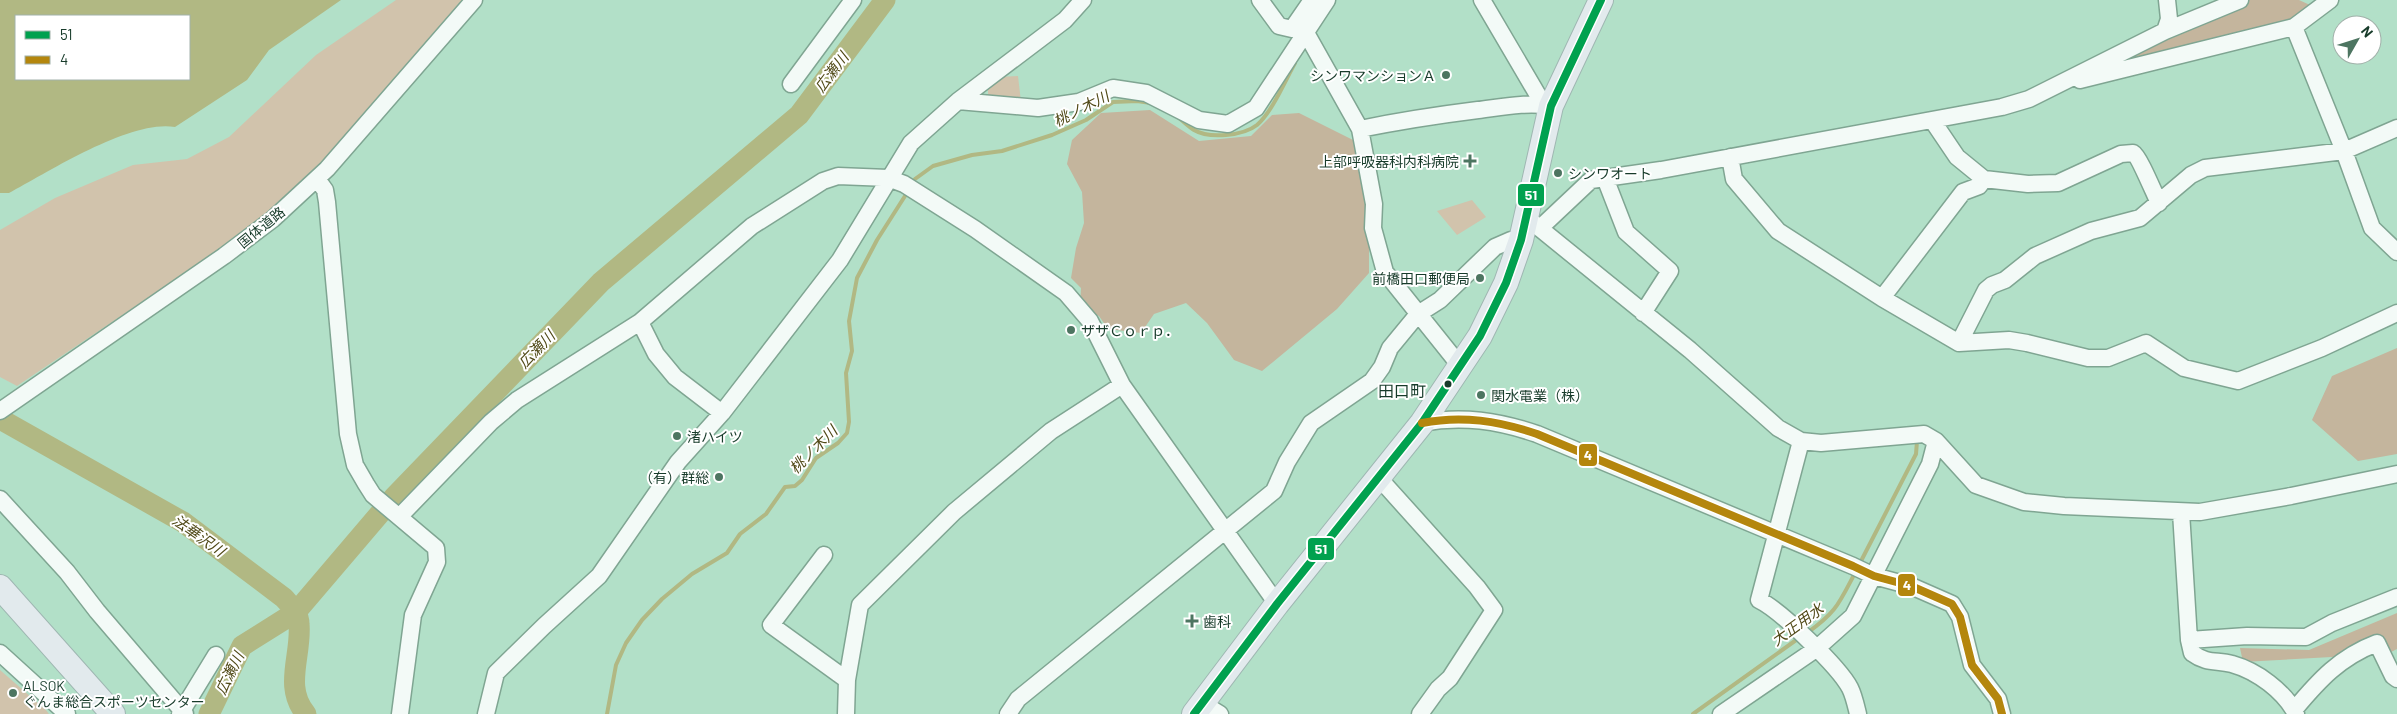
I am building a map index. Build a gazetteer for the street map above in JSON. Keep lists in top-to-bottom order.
{
  "streets": {
    "street": ["国体道路"]
  },
  "districts": ["田口町"],
  "water": [
    "広瀬川",
    "桃ノ木川",
    "法華沢川",
    "大正用水"
  ],
  "places": {
    "other": [
      "シンワマンションＡ",
      "シンワオート",
      "前橋田口郵便局",
      "ザザＣｏｒｐ．",
      "関水電業（株）",
      "渚ハイツ",
      "（有）群総",
      "ALSOK ぐんま総合スポーツセンター"
    ],
    "health": ["上部呼吸器科内科病院", "歯科"]
  },
  "lines": ["transit line 51", "transit line 4"],
  "legend": ["51", "4"],
  "north": "top right"
}
